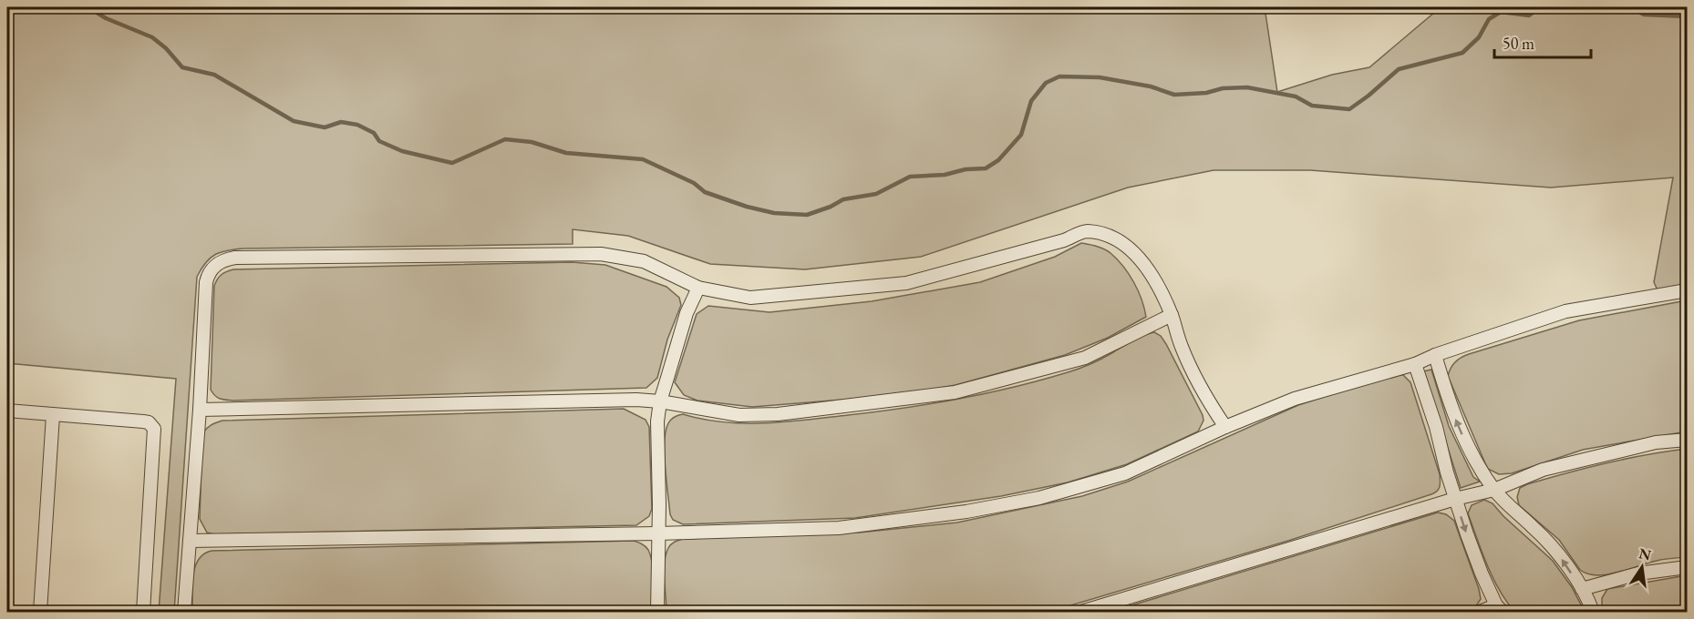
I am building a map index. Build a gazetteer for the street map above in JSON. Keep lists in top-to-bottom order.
{
  "scale_bar": "50 m",
  "north": "top"
}
